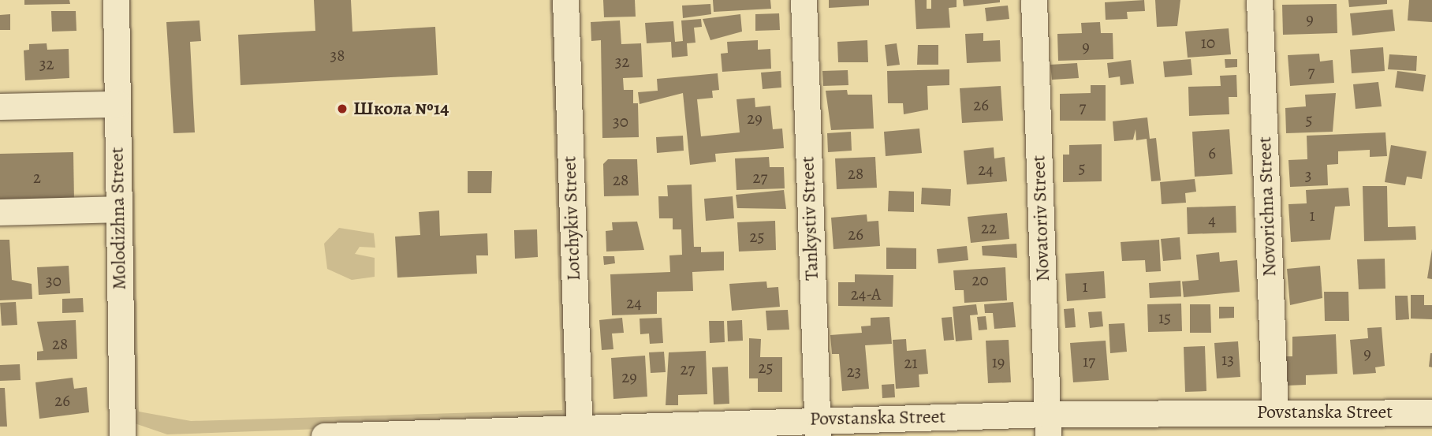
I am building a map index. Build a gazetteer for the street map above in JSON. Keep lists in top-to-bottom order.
{
  "streets": {
    "street": [
      "Novorichna Street",
      "Molodizhna Street",
      "Lotchykiv Street",
      "Tankystiv Street",
      "Novatoriv Street",
      "Povstanska Street"
    ]
  },
  "crossings": [
    ["Novorichna Street", "Povstanska Street"],
    ["Lotchykiv Street", "Povstanska Street"],
    ["Tankystiv Street", "Povstanska Street"],
    ["Novatoriv Street", "Povstanska Street"]
  ],
  "places": ["Школа №14"],
  "house_numbers": [
    "9",
    "10",
    "9",
    "38",
    "32",
    "32",
    "7",
    "26",
    "7",
    "29",
    "5",
    "30",
    "6",
    "5",
    "24",
    "28",
    "3",
    "2",
    "27",
    "28",
    "1",
    "4",
    "22",
    "26",
    "25",
    "20",
    "30",
    "1",
    "24-А",
    "24",
    "15",
    "28",
    "9",
    "13",
    "17",
    "19",
    "21",
    "25",
    "27",
    "23",
    "29",
    "26"
  ]
}
